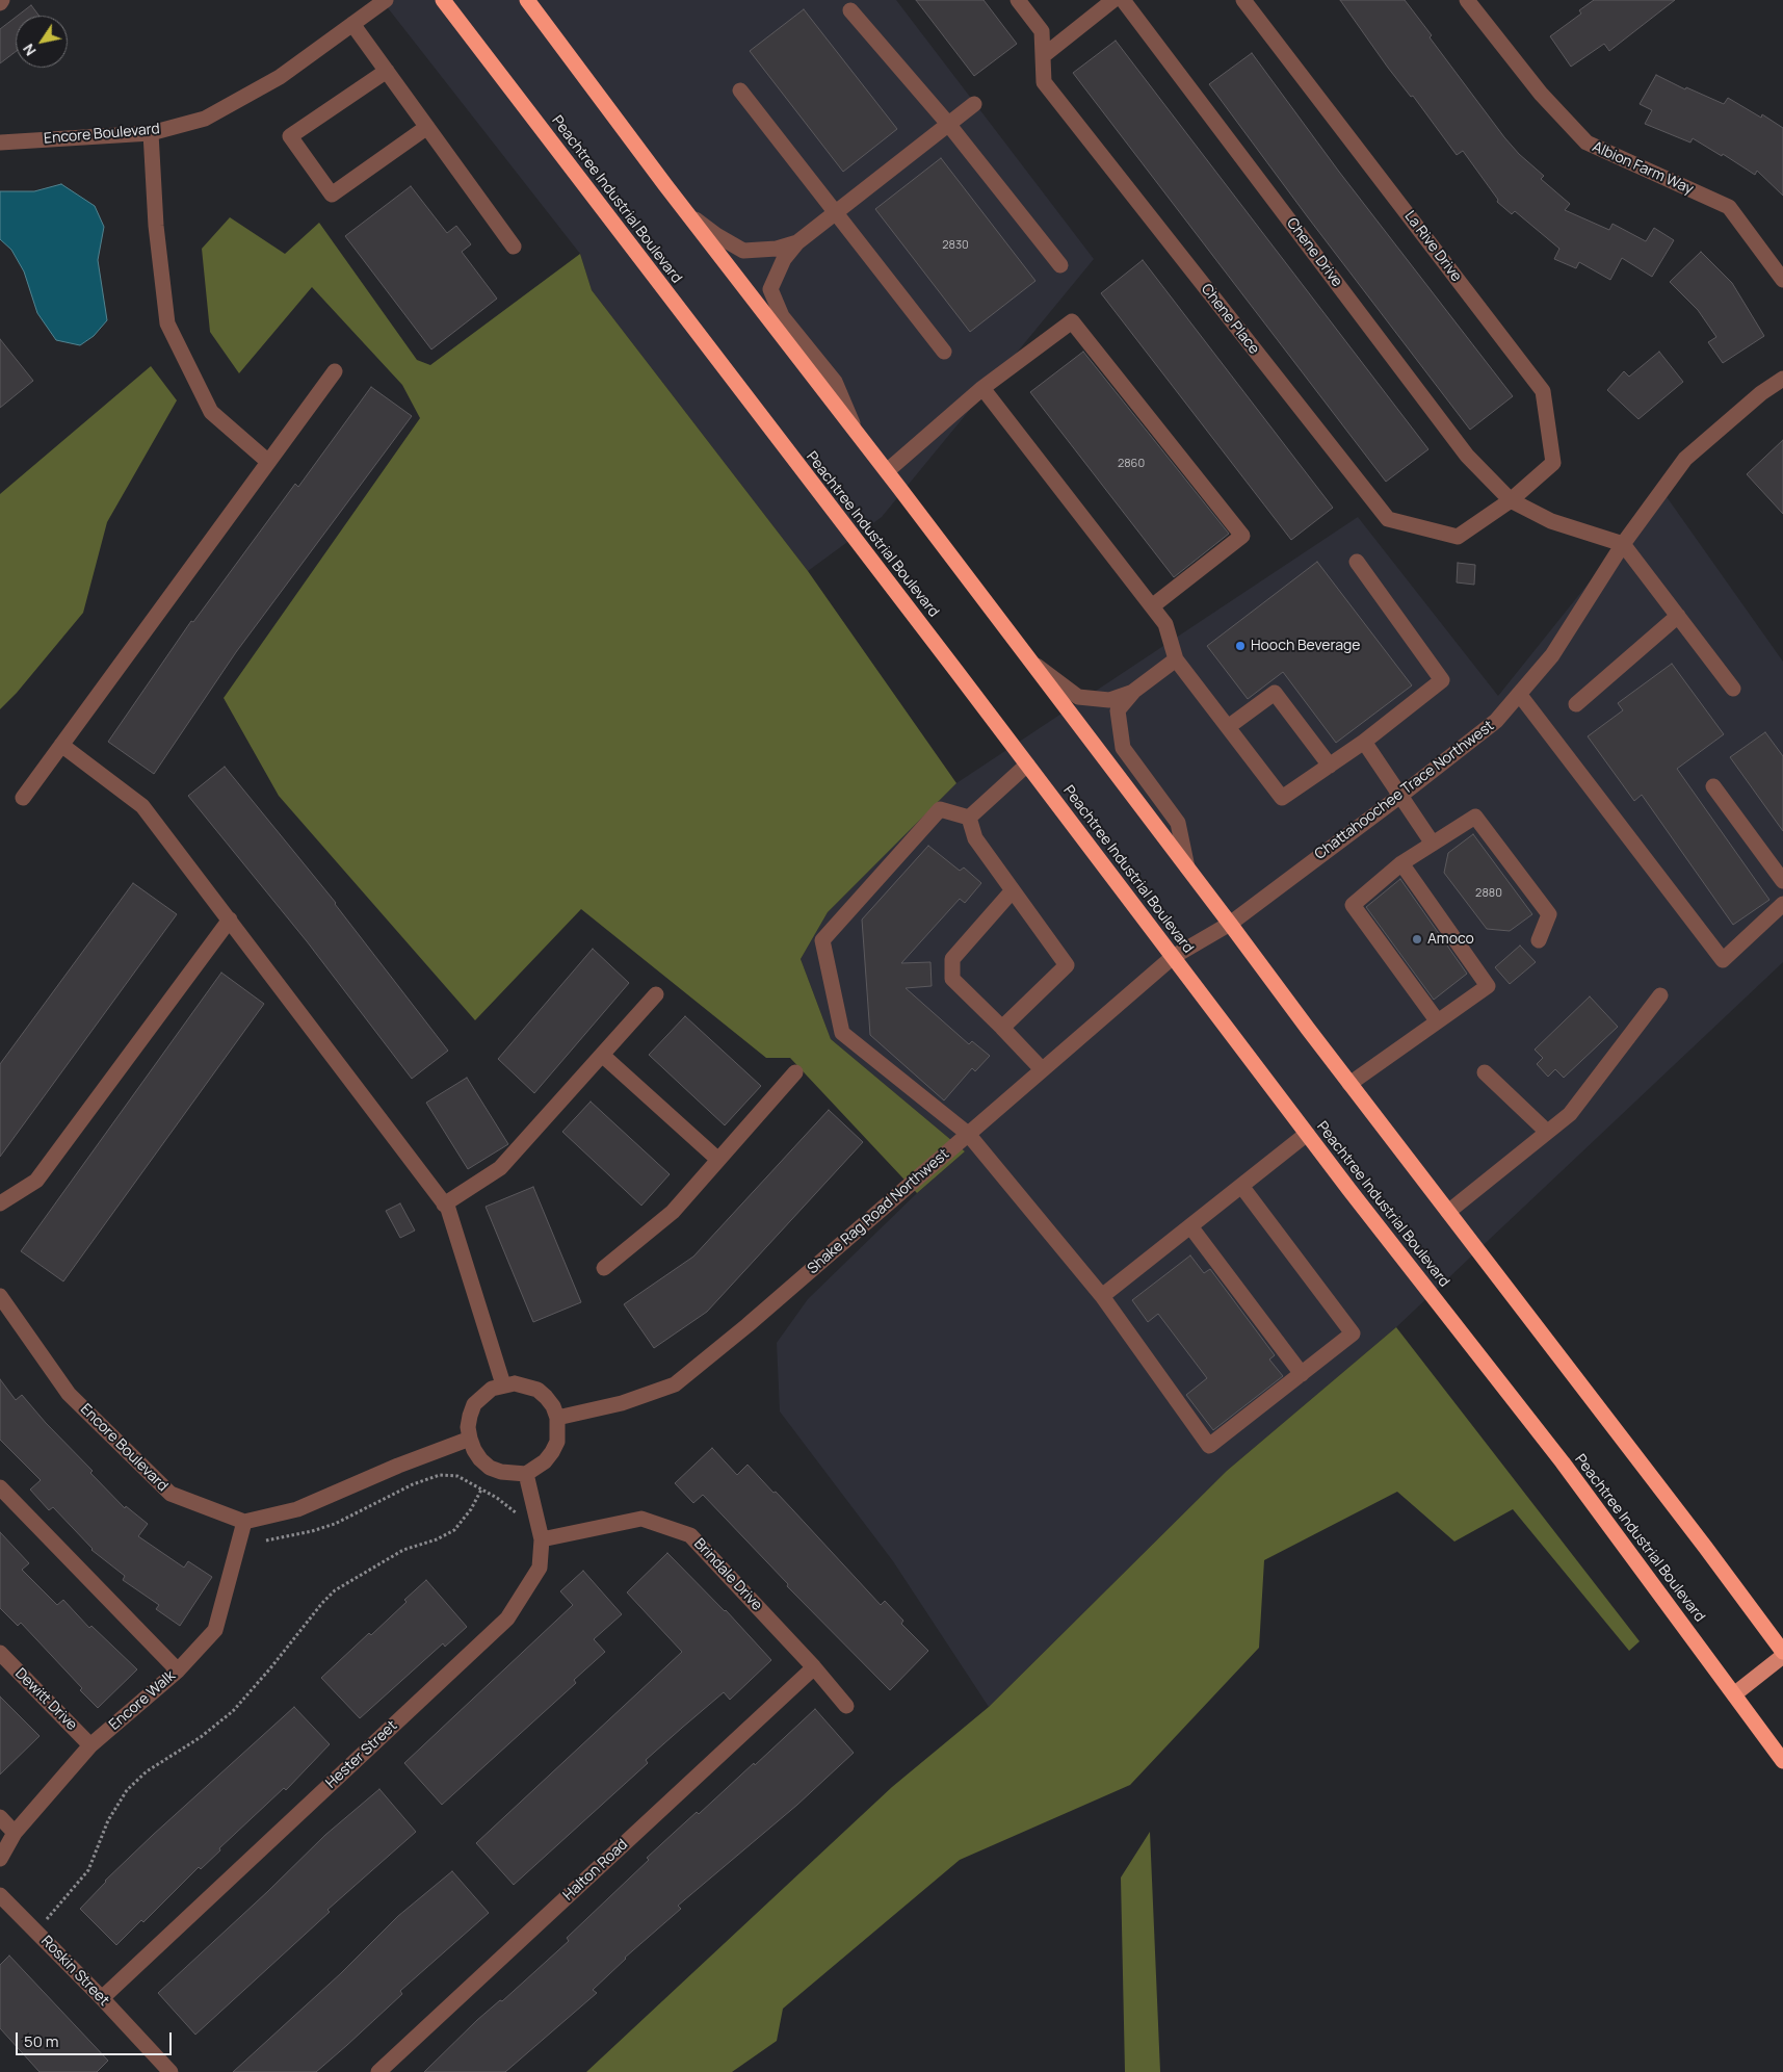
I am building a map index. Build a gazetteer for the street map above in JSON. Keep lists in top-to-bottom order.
{
  "streets": {
    "highway": ["Peachtree Industrial Boulevard"],
    "street": [
      "Encore Boulevard",
      "Albion Farm Way",
      "La Rive Drive",
      "Chene Drive",
      "Chene Place",
      "Chattahoochee Trace Northwest",
      "Shake Rag Road Northwest",
      "Brindale Drive",
      "Dewitt Drive",
      "Encore Walk",
      "Hester Street",
      "Halton Road",
      "Roskin Street"
    ]
  },
  "crossings": [
    ["Encore Boulevard", "Encore Walk"],
    ["Peachtree Industrial Boulevard", "Chattahoochee Trace Northwest"],
    ["Peachtree Industrial Boulevard", "Shake Rag Road Northwest"],
    ["La Rive Drive", "Chene Drive"],
    ["La Rive Drive", "Chene Place"],
    ["Chene Drive", "Chene Place"],
    ["Chene Drive", "Chattahoochee Trace Northwest"],
    ["Chattahoochee Trace Northwest", "Shake Rag Road Northwest"],
    ["Shake Rag Road Northwest", "Hester Street"],
    ["Brindale Drive", "Hester Street"],
    ["Brindale Drive", "Halton Road"],
    ["Dewitt Drive", "Encore Walk"],
    ["Hester Street", "Roskin Street"]
  ],
  "places": ["Hooch Beverage", "Amoco"],
  "house_numbers": ["2830", "2860", "2880"],
  "scale_bar": "50 m",
  "north": "bottom left"
}
